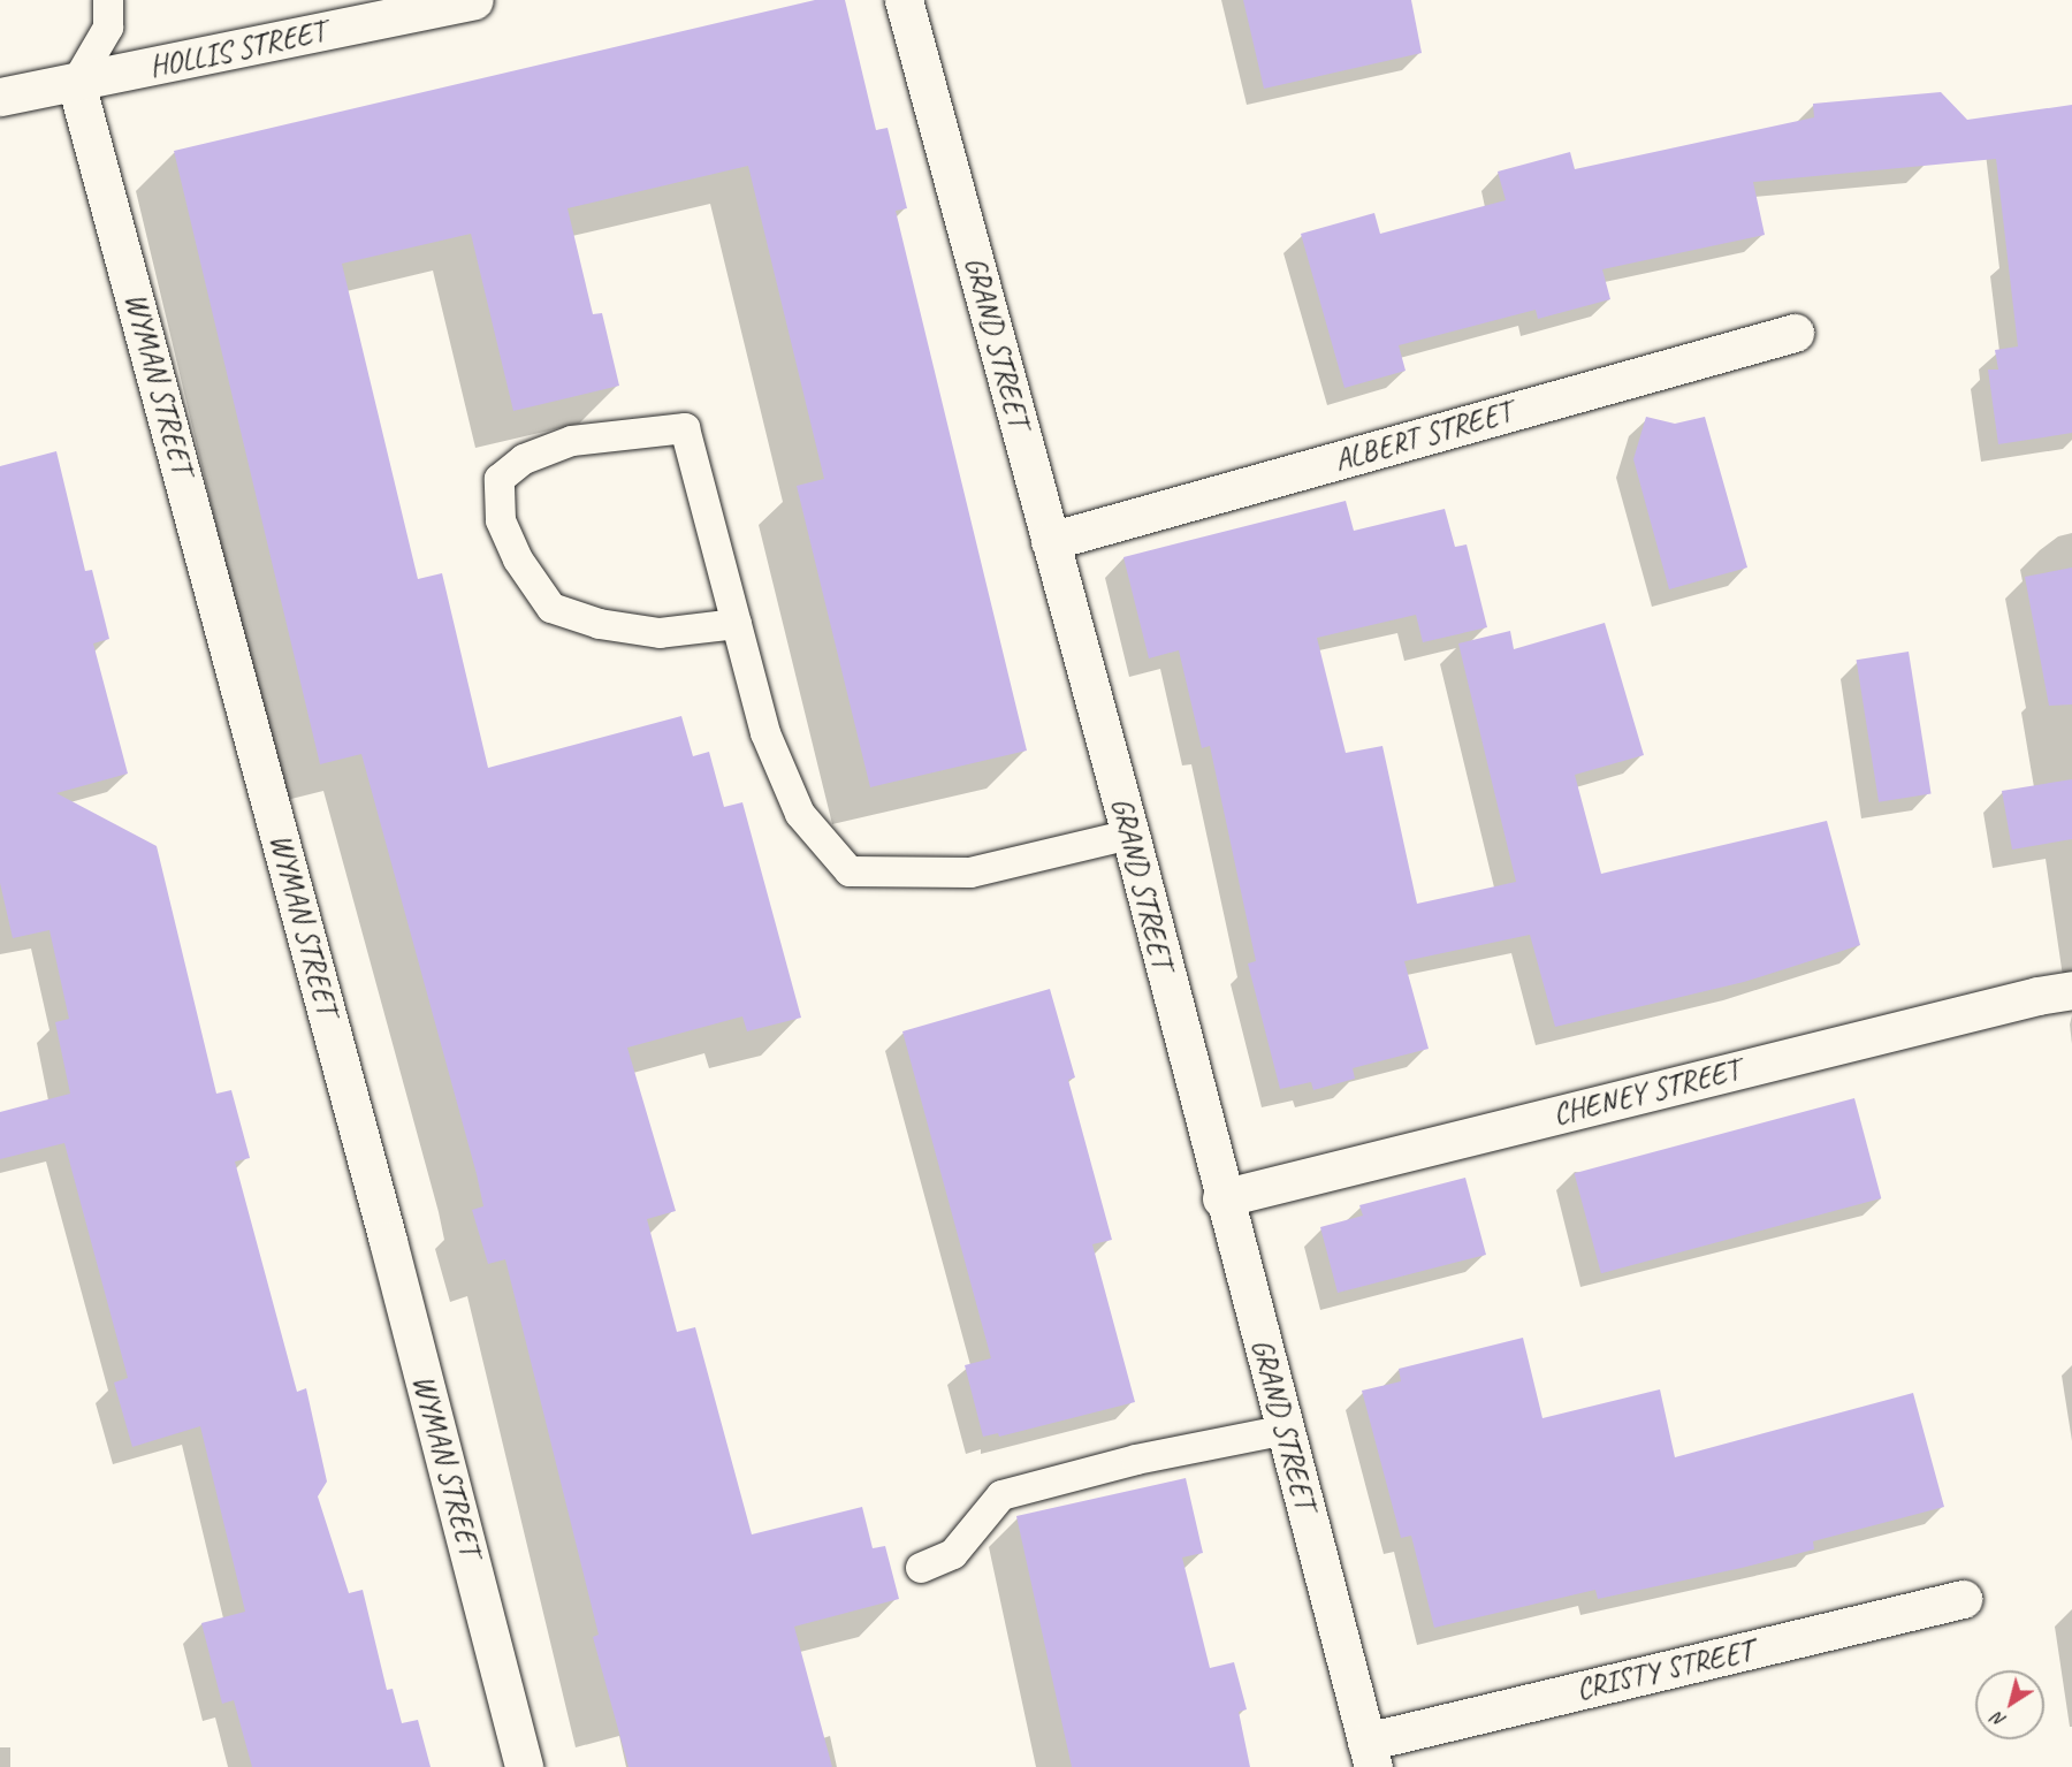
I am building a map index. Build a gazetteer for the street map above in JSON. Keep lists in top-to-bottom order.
{
  "streets": {
    "street": [
      "HOLLIS STREET",
      "GRAND STREET",
      "WYMAN STREET",
      "ALBERT STREET",
      "CHENEY STREET",
      "CRISTY STREET"
    ]
  },
  "crossings": [
    ["HOLLIS STREET", "WYMAN STREET"],
    ["GRAND STREET", "ALBERT STREET"],
    ["GRAND STREET", "CHENEY STREET"],
    ["GRAND STREET", "CRISTY STREET"]
  ],
  "north": "bottom left"
}
